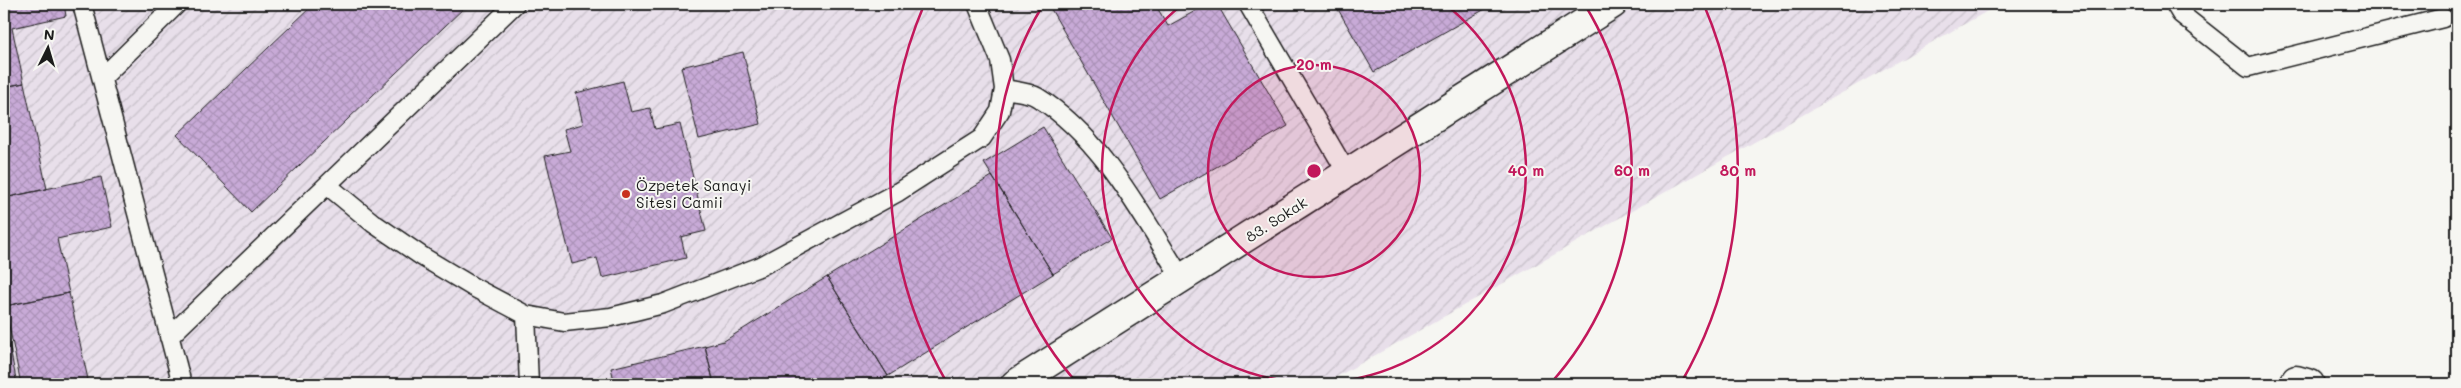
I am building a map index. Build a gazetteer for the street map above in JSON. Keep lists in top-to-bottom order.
{
  "streets": {
    "street": ["83. Sokak"]
  },
  "places": ["Özpetek Sanayi Sitesi Camii"],
  "north": "top",
  "rings": [
    "20 m",
    "40 m",
    "60 m",
    "80 m"
  ]
}
